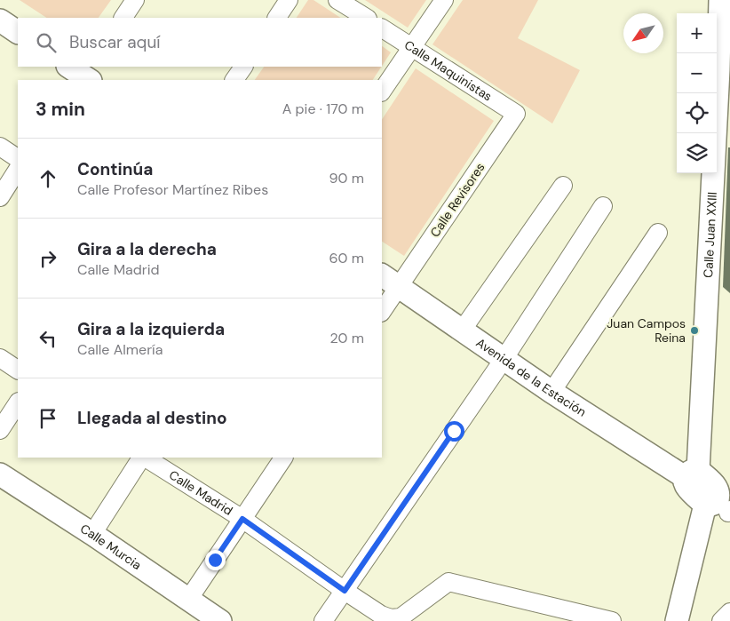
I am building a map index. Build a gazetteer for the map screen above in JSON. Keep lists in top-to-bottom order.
{
  "streets": {
    "street": [
      "Calle Maquinistas",
      "Calle Revisores",
      "Calle Juan XXIII",
      "Avenida de la Estación",
      "Calle Madrid",
      "Calle Murcia"
    ]
  },
  "crossings": [
    ["Calle Maquinistas", "Calle Revisores"],
    ["Calle Revisores", "Avenida de la Estación"],
    ["Calle Juan XXIII", "Avenida de la Estación"]
  ],
  "places": ["Juan Campos Reina"],
  "north": "bottom left",
  "page": {
    "map_buttons": ["+", "−"],
    "search": "Buscar aquí",
    "heading": ["3 min", "A pie · 170 m"],
    "list": [
      ["Continúa", "Calle Profesor Martínez Ribes", "90 m"],
      ["Gira a la derecha", "Calle Madrid", "60 m"],
      ["Gira a la izquierda", "Calle Almería", "20 m"],
      "Llegada al destino"
    ]
  }
}
